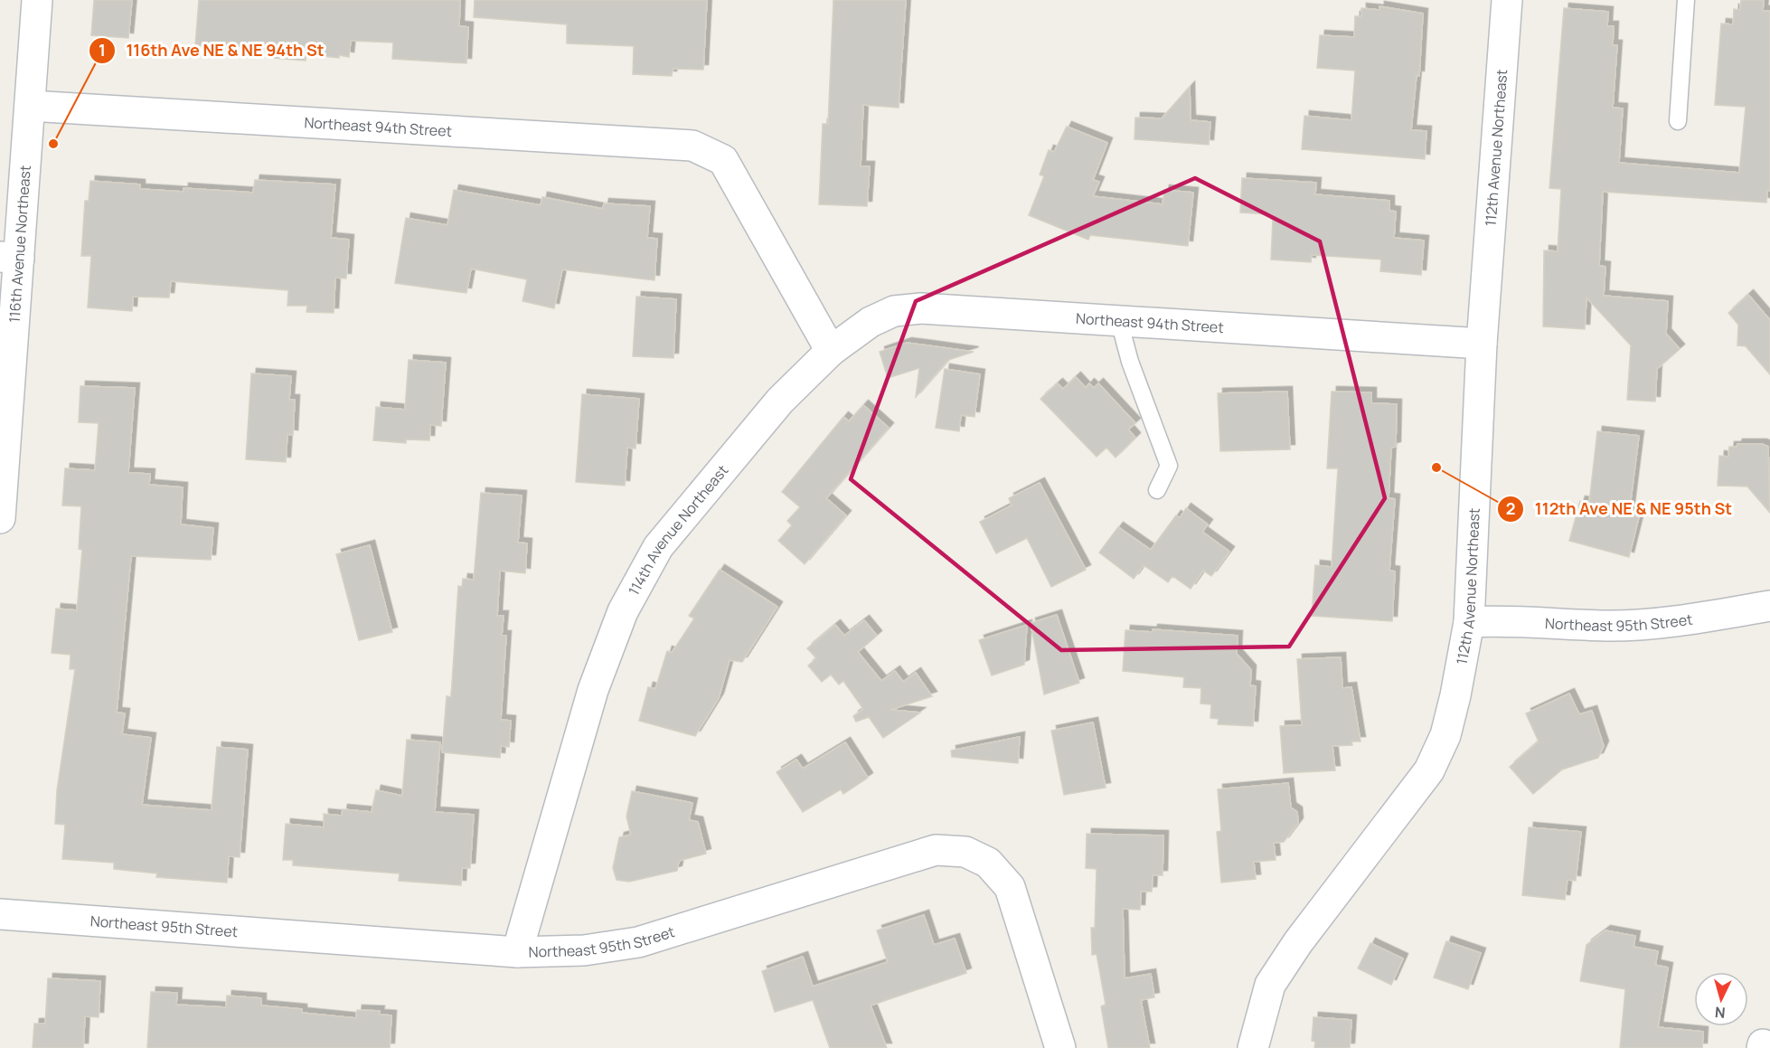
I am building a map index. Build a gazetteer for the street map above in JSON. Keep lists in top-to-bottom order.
{
  "streets": {
    "street": [
      "Northeast 94th Street",
      "112th Avenue Northeast",
      "116th Avenue Northeast",
      "114th Avenue Northeast",
      "Northeast 95th Street"
    ]
  },
  "crossings": [
    ["Northeast 94th Street", "112th Avenue Northeast"],
    ["Northeast 94th Street", "116th Avenue Northeast"],
    ["Northeast 94th Street", "114th Avenue Northeast"],
    ["112th Avenue Northeast", "Northeast 95th Street"],
    ["114th Avenue Northeast", "Northeast 95th Street"]
  ],
  "places": ["116th Ave NE & NE 94th St", "112th Ave NE & NE 95th St"],
  "north": "bottom"
}
